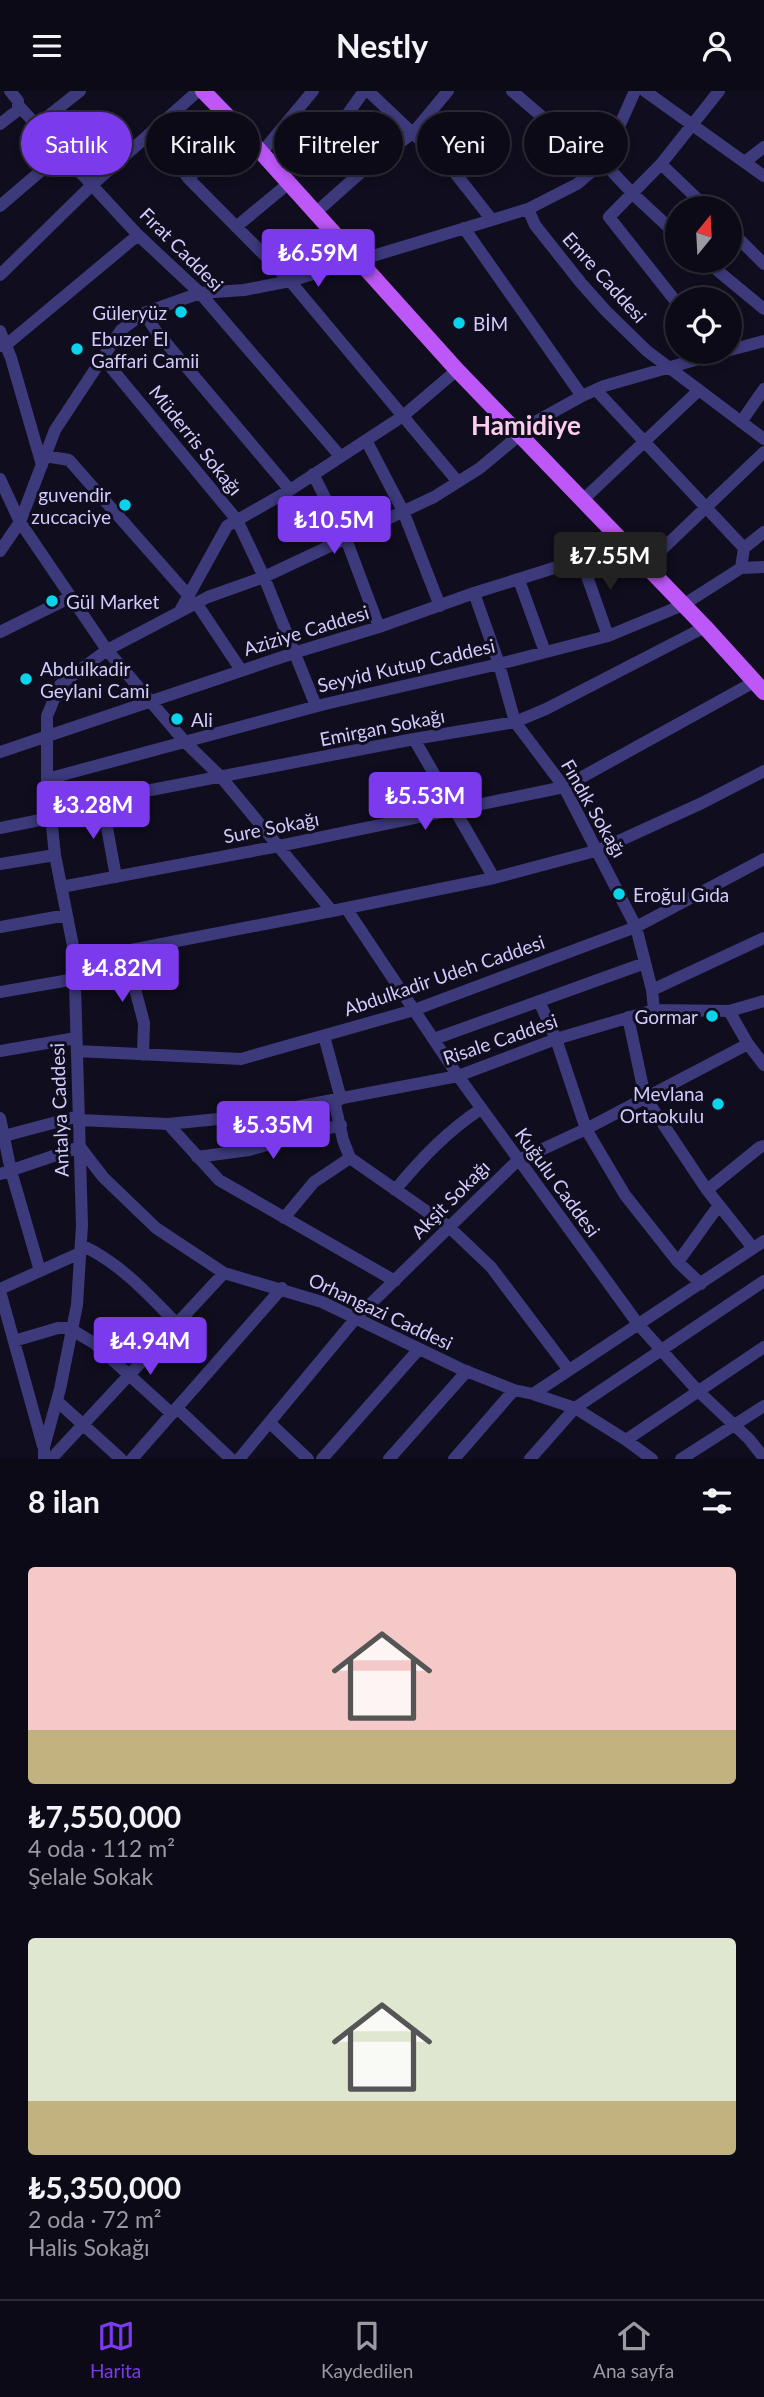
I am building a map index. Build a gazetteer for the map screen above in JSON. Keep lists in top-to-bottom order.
{
  "streets": {
    "street": [
      "Fırat Caddesi",
      "Emre Caddesi",
      "Müderris Sokağı",
      "Aziziye Caddesi",
      "Seyyid Kutup Caddesi",
      "Emirgan Sokağı",
      "Fındık Sokağı",
      "Sure Sokağı",
      "Abdulkadir Udeh Caddesi",
      "Risale Caddesi",
      "Antalya Caddesi",
      "Kuğulu Caddesi",
      "Akşit Sokağı",
      "Orhangazi Caddesi"
    ]
  },
  "crossings": [
    ["Emre Caddesi", "Antalya Caddesi"],
    ["Müderris Sokağı", "Aziziye Caddesi"],
    ["Müderris Sokağı", "Seyyid Kutup Caddesi"],
    ["Müderris Sokağı", "Antalya Caddesi"],
    ["Aziziye Caddesi", "Fındık Sokağı"],
    ["Aziziye Caddesi", "Antalya Caddesi"],
    ["Seyyid Kutup Caddesi", "Fındık Sokağı"],
    ["Seyyid Kutup Caddesi", "Antalya Caddesi"],
    ["Emirgan Sokağı", "Fındık Sokağı"],
    ["Emirgan Sokağı", "Antalya Caddesi"],
    ["Fındık Sokağı", "Sure Sokağı"],
    ["Fındık Sokağı", "Abdulkadir Udeh Caddesi"],
    ["Fındık Sokağı", "Risale Caddesi"],
    ["Sure Sokağı", "Antalya Caddesi"],
    ["Abdulkadir Udeh Caddesi", "Antalya Caddesi"],
    ["Abdulkadir Udeh Caddesi", "Kuğulu Caddesi"],
    ["Risale Caddesi", "Antalya Caddesi"],
    ["Risale Caddesi", "Kuğulu Caddesi"],
    ["Antalya Caddesi", "Orhangazi Caddesi"],
    ["Kuğulu Caddesi", "Akşit Sokağı"],
    ["Akşit Sokağı", "Orhangazi Caddesi"]
  ],
  "districts": ["Hamidiye"],
  "places": [
    "Güleryüz",
    "BİM",
    "Ebuzer El Gaffari Camii",
    "guvendir zuccaciye",
    "Gül Market",
    "Abdulkadir Geylani Cami",
    "Ali",
    "Eroğul Gıda",
    "Gormar",
    "Mevlana Ortaokulu"
  ],
  "north": "top",
  "page": {
    "header": "Nestly",
    "chip": [
      "Satılık",
      "Kiralık",
      "Filtreler",
      "Yeni",
      "Daire"
    ],
    "price": [
      "₺6.59M",
      "₺10.5M",
      "₺7.55M",
      "₺5.53M",
      "₺3.28M",
      "₺4.82M",
      "₺5.35M",
      "₺4.94M"
    ],
    "heading": "8 ilan",
    "list": [
      {
        "name": "₺7,550,000",
        "note": "4 oda · 112 m² · Şelale Sokak"
      },
      {
        "name": "₺5,350,000",
        "note": "2 oda · 72 m² · Halis Sokağı"
      }
    ],
    "tabs": ["Harita", "Kaydedilen", "Ana sayfa"]
  }
}
